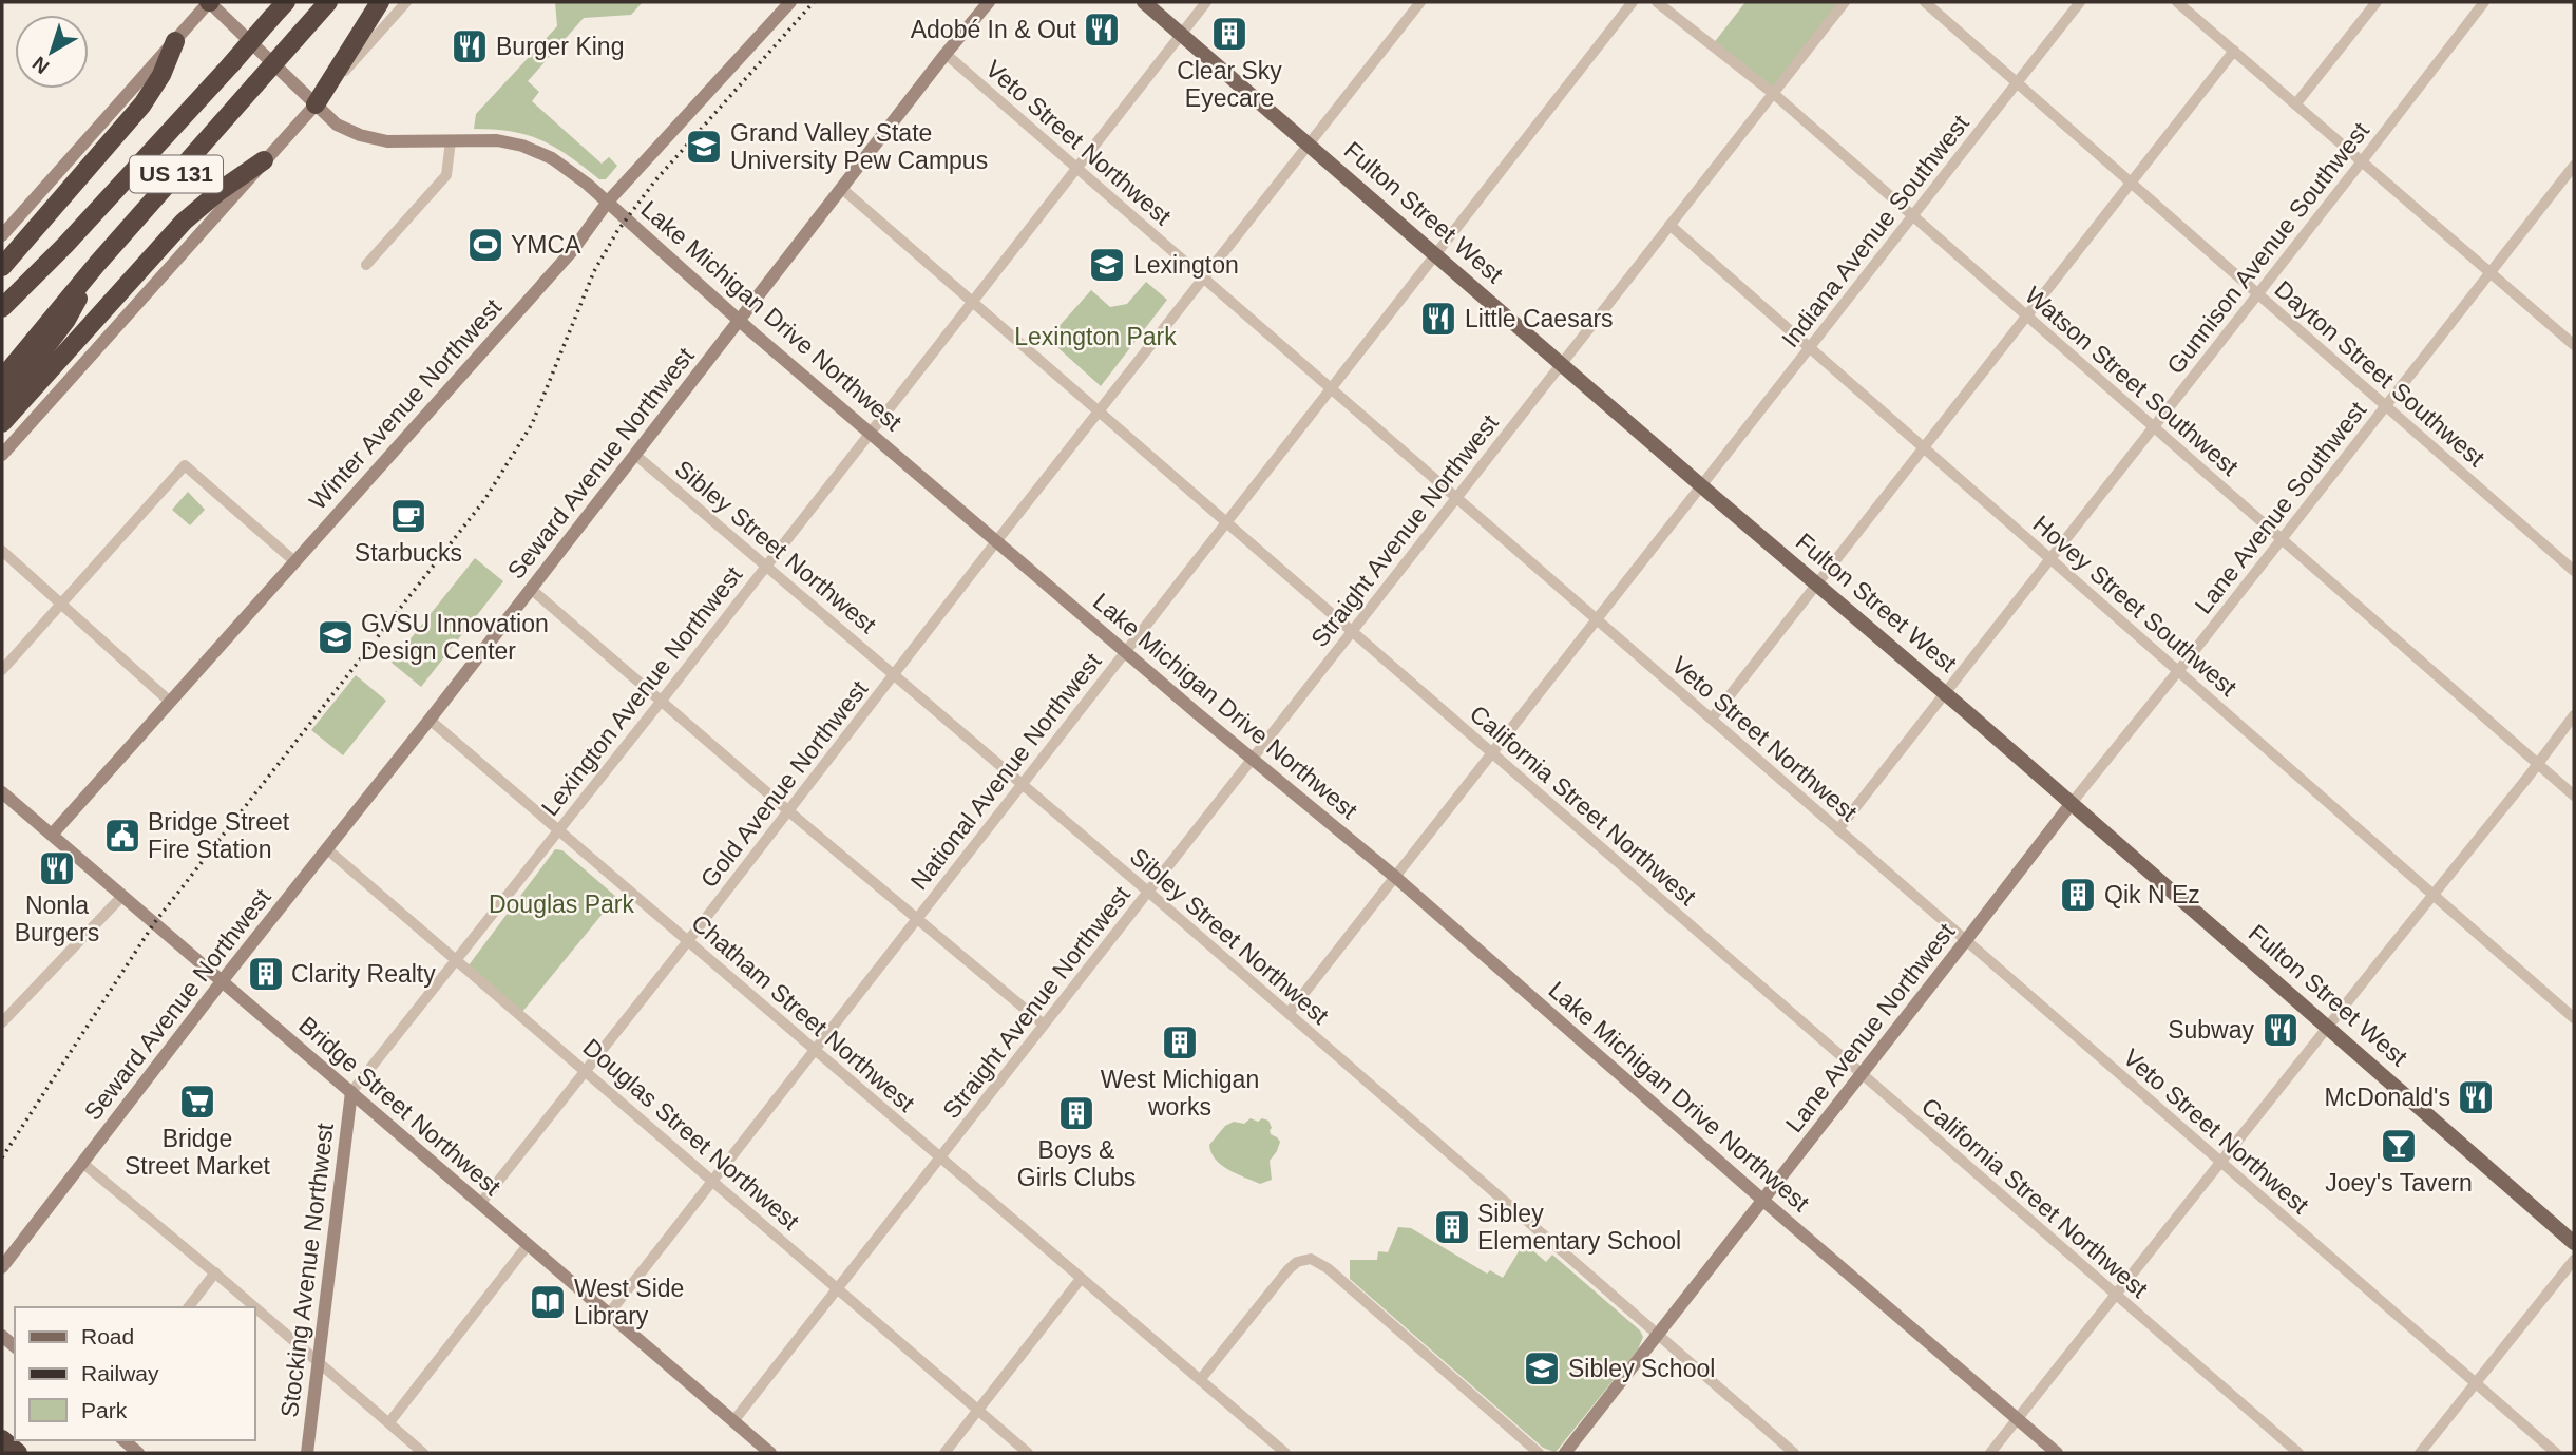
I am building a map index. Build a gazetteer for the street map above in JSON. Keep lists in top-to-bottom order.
{
  "streets": {
    "highway": ["US 131"],
    "main road": ["Fulton Street West"],
    "street": [
      "Veto Street Northwest",
      "Indiana Avenue Southwest",
      "Gunnison Avenue Southwest",
      "Lake Michigan Drive Northwest",
      "Dayton Street Southwest",
      "Watson Street Southwest",
      "Winter Avenue Northwest",
      "Seward Avenue Northwest",
      "Lane Avenue Southwest",
      "Straight Avenue Northwest",
      "Sibley Street Northwest",
      "Hovey Street Southwest",
      "Lexington Avenue Northwest",
      "National Avenue Northwest",
      "Gold Avenue Northwest",
      "California Street Northwest",
      "Chatham Street Northwest",
      "Lane Avenue Northwest",
      "Bridge Street Northwest",
      "Douglas Street Northwest",
      "Stocking Avenue Northwest"
    ]
  },
  "crossings": [
    ["Veto Street Northwest", "Indiana Avenue Southwest"],
    ["Veto Street Northwest", "Gunnison Avenue Southwest"],
    ["Veto Street Northwest", "Seward Avenue Northwest"],
    ["Veto Street Northwest", "Straight Avenue Northwest"],
    ["Veto Street Northwest", "Lexington Avenue Northwest"],
    ["Veto Street Northwest", "National Avenue Northwest"],
    ["Veto Street Northwest", "Gold Avenue Northwest"],
    ["Veto Street Northwest", "Lane Avenue Northwest"],
    ["Fulton Street West", "Indiana Avenue Southwest"],
    ["Fulton Street West", "Gunnison Avenue Southwest"],
    ["Fulton Street West", "Lane Avenue Southwest"],
    ["Fulton Street West", "Straight Avenue Northwest"],
    ["Fulton Street West", "Lexington Avenue Northwest"],
    ["Fulton Street West", "National Avenue Northwest"],
    ["Fulton Street West", "Gold Avenue Northwest"],
    ["Fulton Street West", "Lane Avenue Northwest"],
    ["Indiana Avenue Southwest", "Lake Michigan Drive Northwest"],
    ["Indiana Avenue Southwest", "Dayton Street Southwest"],
    ["Indiana Avenue Southwest", "Watson Street Southwest"],
    ["Indiana Avenue Southwest", "Sibley Street Northwest"],
    ["Indiana Avenue Southwest", "Hovey Street Southwest"],
    ["Indiana Avenue Southwest", "California Street Northwest"],
    ["Gunnison Avenue Southwest", "Dayton Street Southwest"],
    ["Gunnison Avenue Southwest", "Watson Street Southwest"],
    ["Gunnison Avenue Southwest", "Hovey Street Southwest"],
    ["Lake Michigan Drive Northwest", "Winter Avenue Northwest"],
    ["Lake Michigan Drive Northwest", "Seward Avenue Northwest"],
    ["Lake Michigan Drive Northwest", "Straight Avenue Northwest"],
    ["Lake Michigan Drive Northwest", "Lexington Avenue Northwest"],
    ["Lake Michigan Drive Northwest", "National Avenue Northwest"],
    ["Lake Michigan Drive Northwest", "Gold Avenue Northwest"],
    ["Lake Michigan Drive Northwest", "Lane Avenue Northwest"],
    ["Dayton Street Southwest", "Lane Avenue Southwest"],
    ["Watson Street Southwest", "Lane Avenue Southwest"],
    ["Watson Street Southwest", "Straight Avenue Northwest"],
    ["Winter Avenue Northwest", "Bridge Street Northwest"],
    ["Seward Avenue Northwest", "Sibley Street Northwest"],
    ["Seward Avenue Northwest", "California Street Northwest"],
    ["Seward Avenue Northwest", "Chatham Street Northwest"],
    ["Seward Avenue Northwest", "Bridge Street Northwest"],
    ["Seward Avenue Northwest", "Douglas Street Northwest"],
    ["Lane Avenue Southwest", "Hovey Street Southwest"],
    ["Lane Avenue Southwest", "Lane Avenue Northwest"],
    ["Straight Avenue Northwest", "Sibley Street Northwest"],
    ["Straight Avenue Northwest", "Hovey Street Southwest"],
    ["Straight Avenue Northwest", "California Street Northwest"],
    ["Straight Avenue Northwest", "Chatham Street Northwest"],
    ["Straight Avenue Northwest", "Bridge Street Northwest"],
    ["Straight Avenue Northwest", "Douglas Street Northwest"],
    ["Sibley Street Northwest", "Lexington Avenue Northwest"],
    ["Sibley Street Northwest", "National Avenue Northwest"],
    ["Sibley Street Northwest", "Gold Avenue Northwest"],
    ["Sibley Street Northwest", "Lane Avenue Northwest"],
    ["Lexington Avenue Northwest", "California Street Northwest"],
    ["Lexington Avenue Northwest", "Chatham Street Northwest"],
    ["Lexington Avenue Northwest", "Bridge Street Northwest"],
    ["Lexington Avenue Northwest", "Douglas Street Northwest"],
    ["Lexington Avenue Northwest", "Stocking Avenue Northwest"],
    ["National Avenue Northwest", "California Street Northwest"],
    ["National Avenue Northwest", "Chatham Street Northwest"],
    ["National Avenue Northwest", "Bridge Street Northwest"],
    ["National Avenue Northwest", "Douglas Street Northwest"],
    ["Gold Avenue Northwest", "California Street Northwest"],
    ["Gold Avenue Northwest", "Chatham Street Northwest"],
    ["Gold Avenue Northwest", "Bridge Street Northwest"],
    ["Gold Avenue Northwest", "Douglas Street Northwest"],
    ["California Street Northwest", "Lane Avenue Northwest"],
    ["Bridge Street Northwest", "Stocking Avenue Northwest"]
  ],
  "parks": ["Lexington Park", "Douglas Park"],
  "places": {
    "restaurant": [
      "Adobé In & Out",
      "Burger King",
      "Little Caesars",
      "Nonla Burgers",
      "Subway",
      "McDonald's"
    ],
    "building": [
      "Clear Sky Eyecare",
      "Qik N Ez",
      "Clarity Realty",
      "West Michigan works",
      "Boys & Girls Clubs",
      "Sibley Elementary School"
    ],
    "school or university": [
      "Grand Valley State University Pew Campus",
      "Lexington",
      "GVSU Innovation Design Center",
      "Sibley School"
    ],
    "sports": ["YMCA"],
    "cafe": ["Starbucks"],
    "public building": ["Bridge Street Fire Station"],
    "supermarket": ["Bridge Street Market"],
    "bar": ["Joey's Tavern"],
    "library": ["West Side Library"]
  },
  "legend": ["Road", "Railway", "Park"],
  "north": "bottom left"
}
